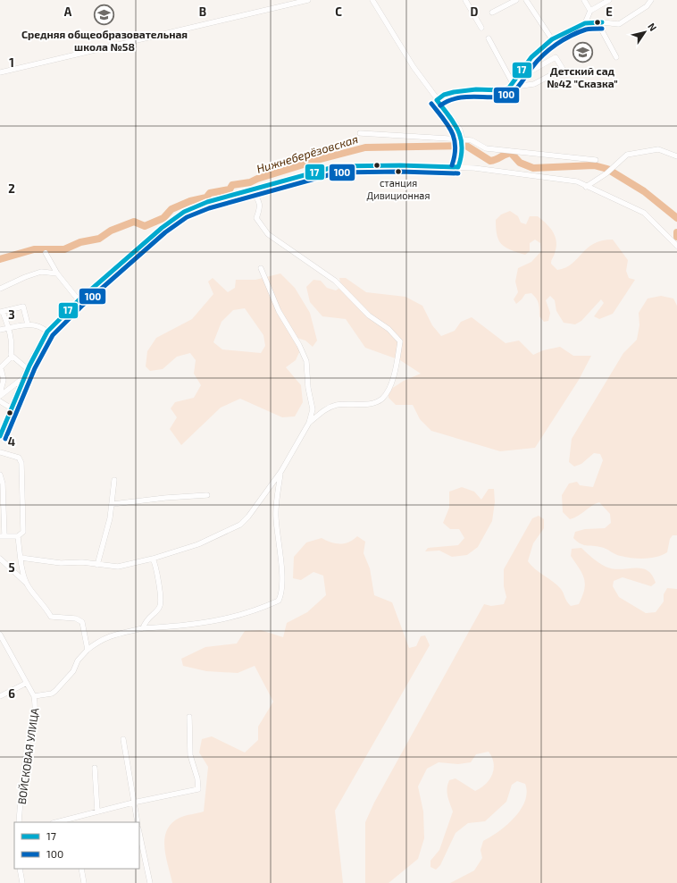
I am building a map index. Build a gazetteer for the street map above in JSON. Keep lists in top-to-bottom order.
{
  "streets": {
    "street": ["ВОЙСКОВАЯ УЛИЦА"]
  },
  "water": ["Нижнеберёзовская"],
  "places": {
    "school or university": ["Средняя общеобразовательная школа №58", "Детский сад №42 \"Сказка\""],
    "other": ["станция Дивиционная"]
  },
  "lines": ["transit line 17", "transit line 100"],
  "legend": ["17", "100"],
  "north": "top right",
  "grid": {
    "columns": [
      "A",
      "B",
      "C",
      "D",
      "E"
    ],
    "rows": [
      "1",
      "2",
      "3",
      "4",
      "5",
      "6"
    ]
  }
}
